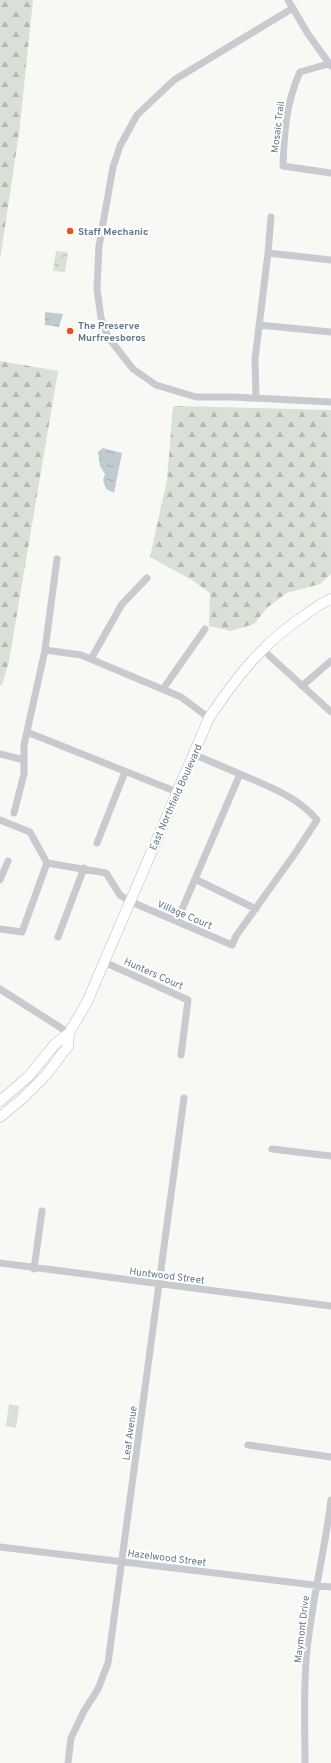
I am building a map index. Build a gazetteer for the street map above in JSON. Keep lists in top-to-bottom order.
{
  "streets": {
    "main road": ["East Northfield Boulevard"],
    "street": [
      "Mosaic Trail",
      "Village Court",
      "Hunters Court",
      "Huntwood Street",
      "Leaf Avenue",
      "Hazelwood Street",
      "Maymont Drive"
    ]
  },
  "crossings": [
    ["East Northfield Boulevard", "Village Court"],
    ["East Northfield Boulevard", "Hunters Court"],
    ["Huntwood Street", "Leaf Avenue"],
    ["Leaf Avenue", "Hazelwood Street"],
    ["Hazelwood Street", "Maymont Drive"]
  ],
  "places": ["Staff Mechanic", "The Preserve Murfreesboros"]
}
